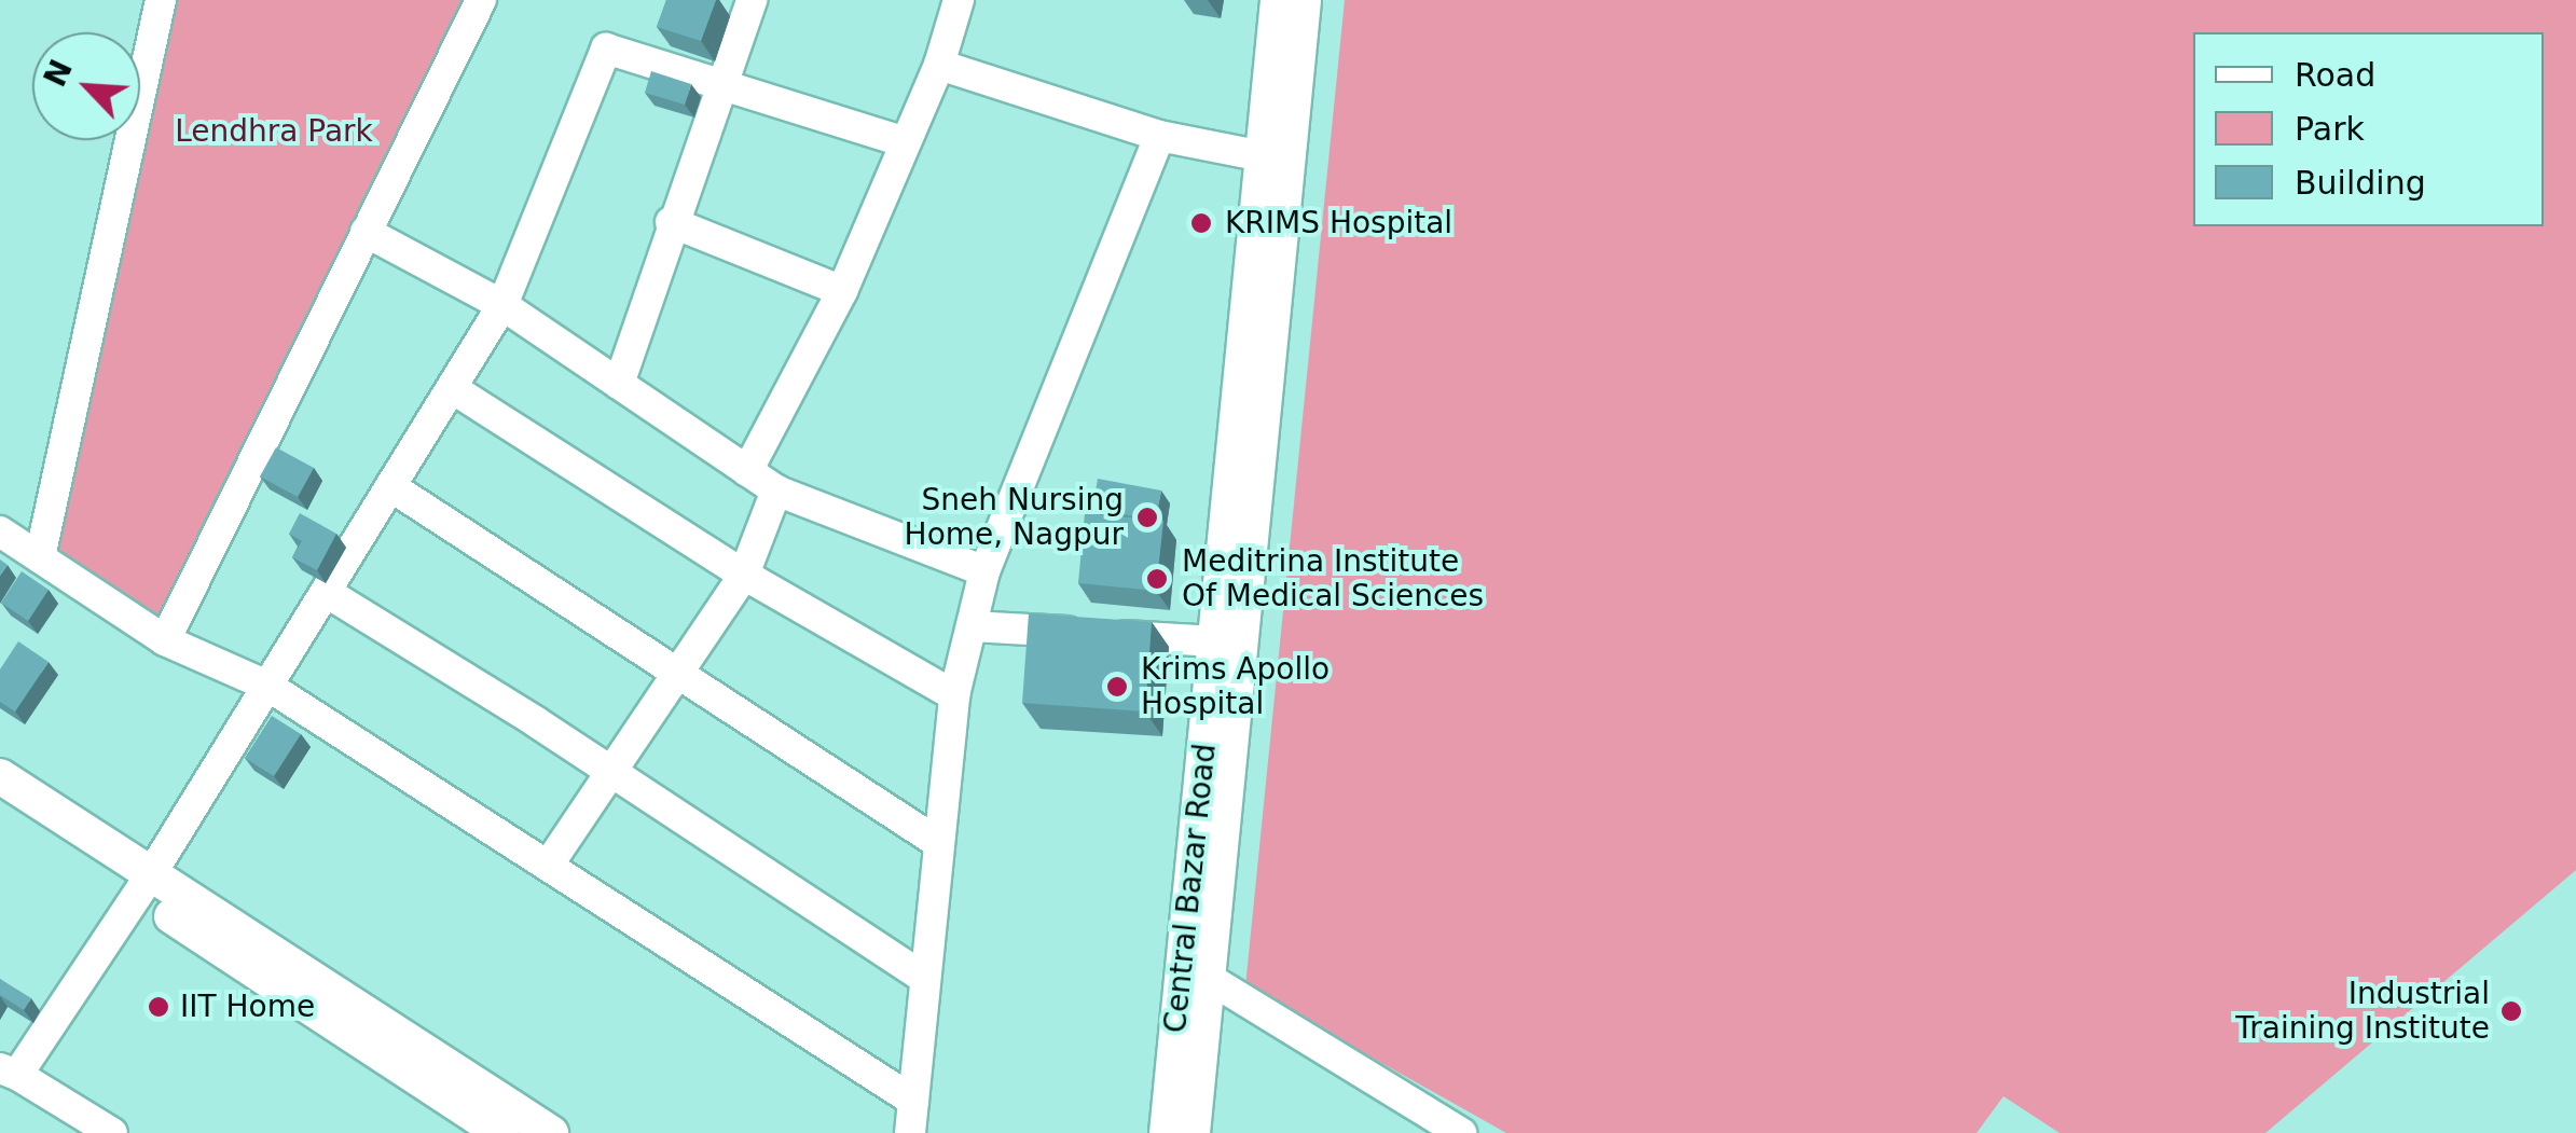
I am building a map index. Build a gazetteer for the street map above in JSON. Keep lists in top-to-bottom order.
{
  "streets": {
    "main road": ["Central Bazar Road"]
  },
  "parks": ["Lendhra Park"],
  "places": [
    "KRIMS Hospital",
    "Sneh Nursing Home, Nagpur",
    "Meditrina Institute Of Medical Sciences",
    "Krims Apollo Hospital",
    "IIT Home",
    "Industrial Training Institute"
  ],
  "legend": ["Road", "Park", "Building"],
  "north": "top left"
}
